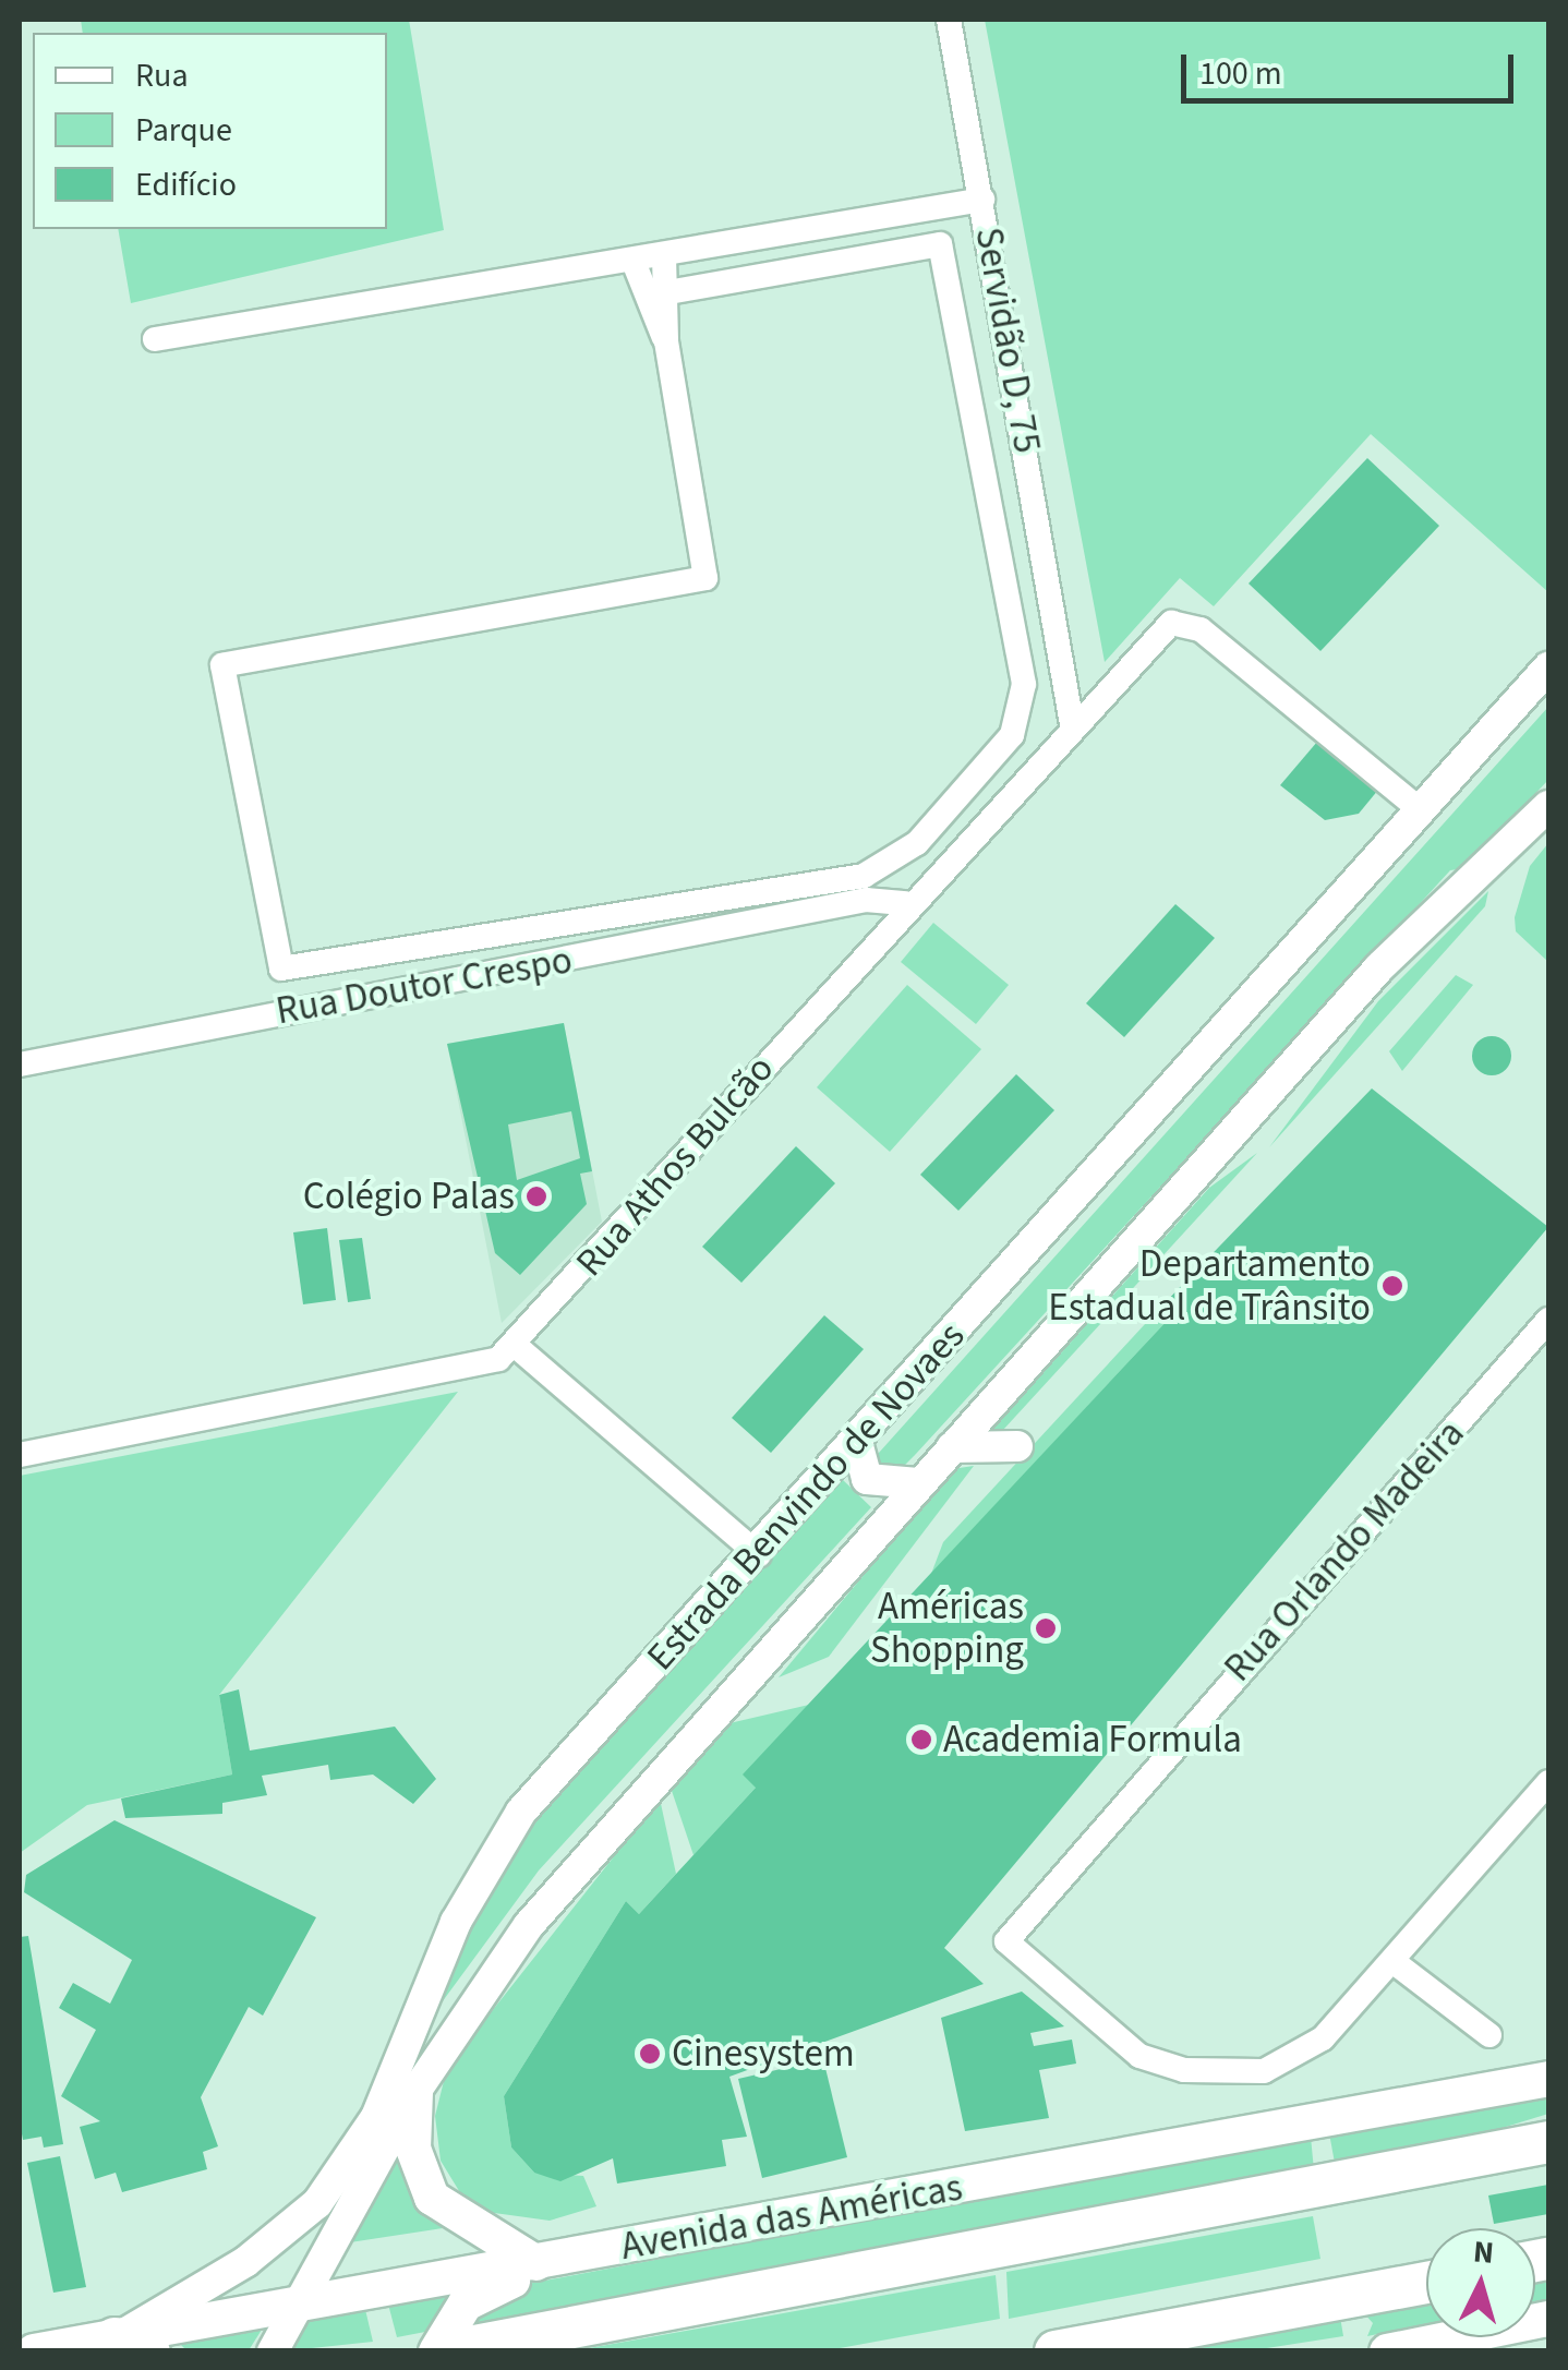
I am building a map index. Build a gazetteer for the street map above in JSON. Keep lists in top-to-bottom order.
{
  "streets": {
    "highway": ["Avenida das Américas"],
    "street": [
      "Servidão D, 75",
      "Rua Doutor Crespo",
      "Rua Athos Bulcão",
      "Estrada Benvindo de Novaes",
      "Rua Orlando Madeira"
    ]
  },
  "crossings": [
    ["Servidão D, 75", "Rua Athos Bulcão"],
    ["Rua Doutor Crespo", "Rua Athos Bulcão"],
    ["Rua Athos Bulcão", "Estrada Benvindo de Novaes"],
    ["Estrada Benvindo de Novaes", "Avenida das Américas"]
  ],
  "places": [
    "Colégio Palas",
    "Departamento Estadual de Trânsito",
    "Américas Shopping",
    "Academia Formula",
    "Cinesystem"
  ],
  "legend": ["Rua", "Parque", "Edifício"],
  "scale_bar": "100 m",
  "north": "top"
}
